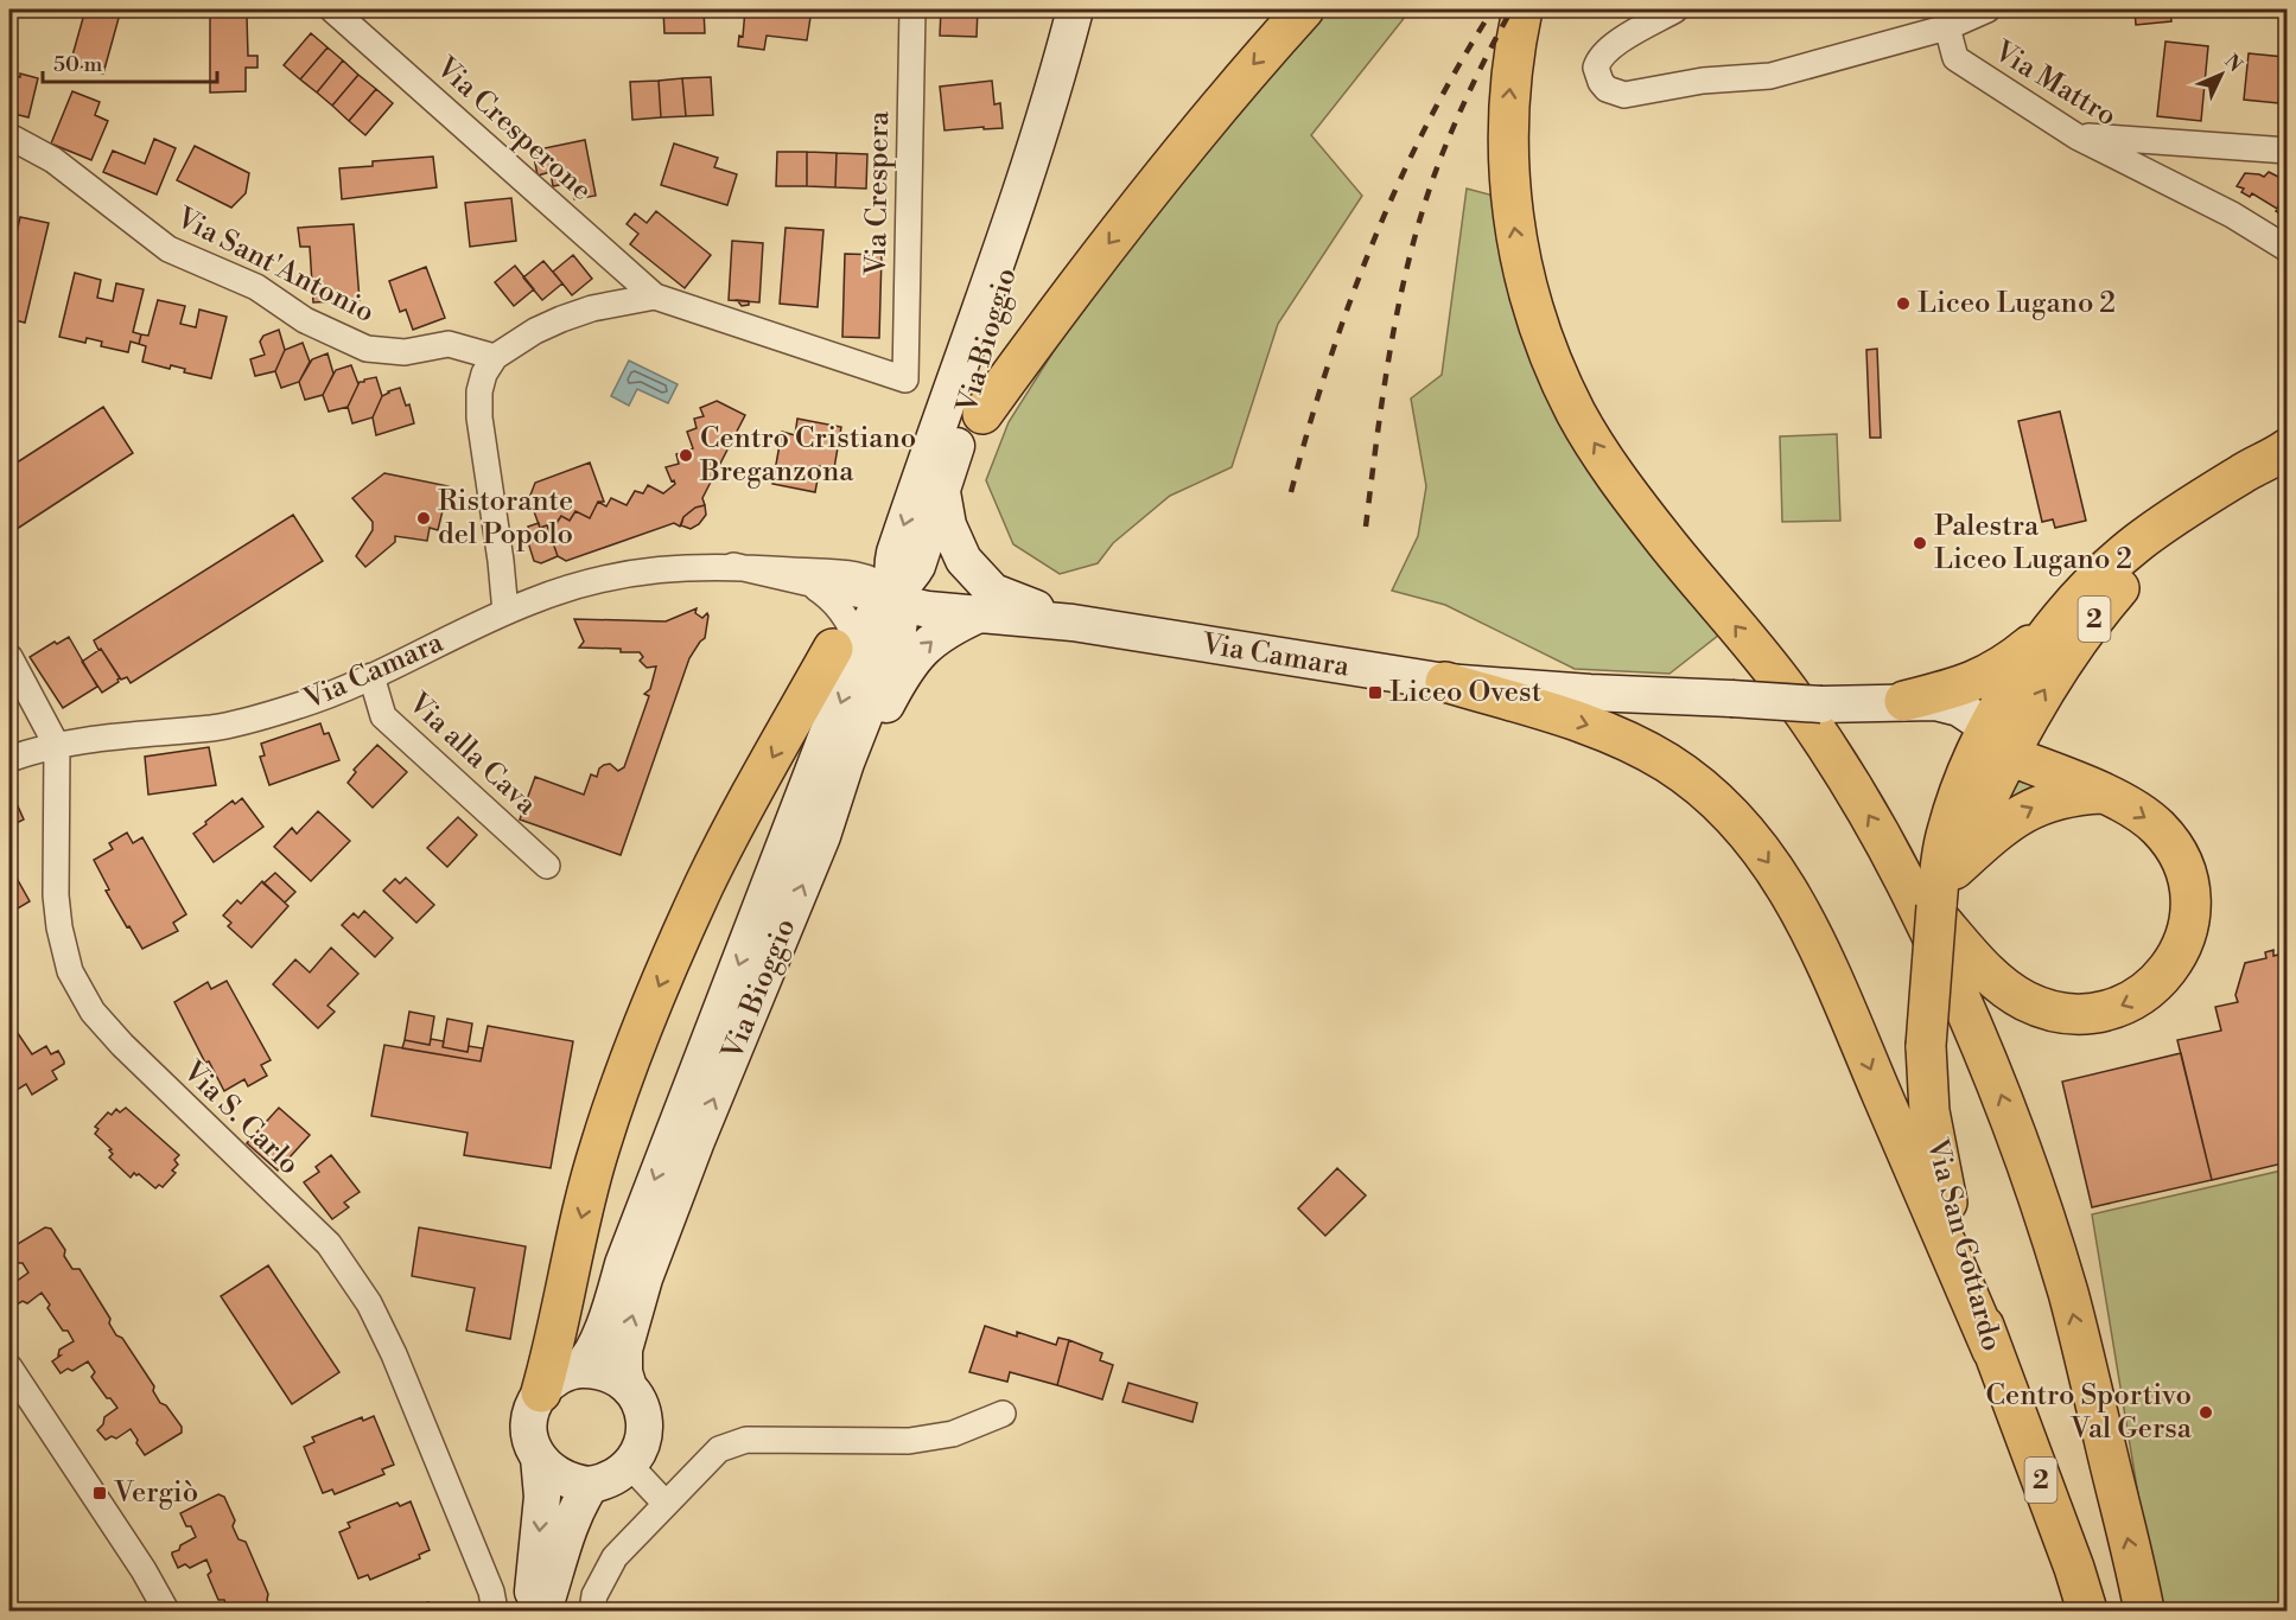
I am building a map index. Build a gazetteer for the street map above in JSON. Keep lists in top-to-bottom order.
{
  "streets": {
    "main road": [
      "Via Bioggio",
      "2",
      "Via Camara",
      "Via San Gottardo"
    ],
    "street": [
      "Via Mattro",
      "Via Cresperone",
      "Via Crespera",
      "Via Sant'Antonio",
      "Via alla Cava",
      "Via S. Carlo"
    ]
  },
  "crossings": [
    ["Via Cresperone", "Via Crespera"],
    ["Via Cresperone", "Via Sant'Antonio"],
    ["Via Bioggio", "Via Camara"],
    ["Via Camara", "Via alla Cava"],
    ["Via Camara", "Via S. Carlo"],
    ["Via Camara", "Via San Gottardo"]
  ],
  "places": {
    "other": [
      "Liceo Lugano 2",
      "Centro Cristiano Breganzona",
      "Ristorante del Popolo",
      "Palestra Liceo Lugano 2",
      "Centro Sportivo Val Gersa"
    ],
    "transit": ["Liceo Ovest", "Vergiò"]
  },
  "scale_bar": "50 m",
  "north": "top right"
}
